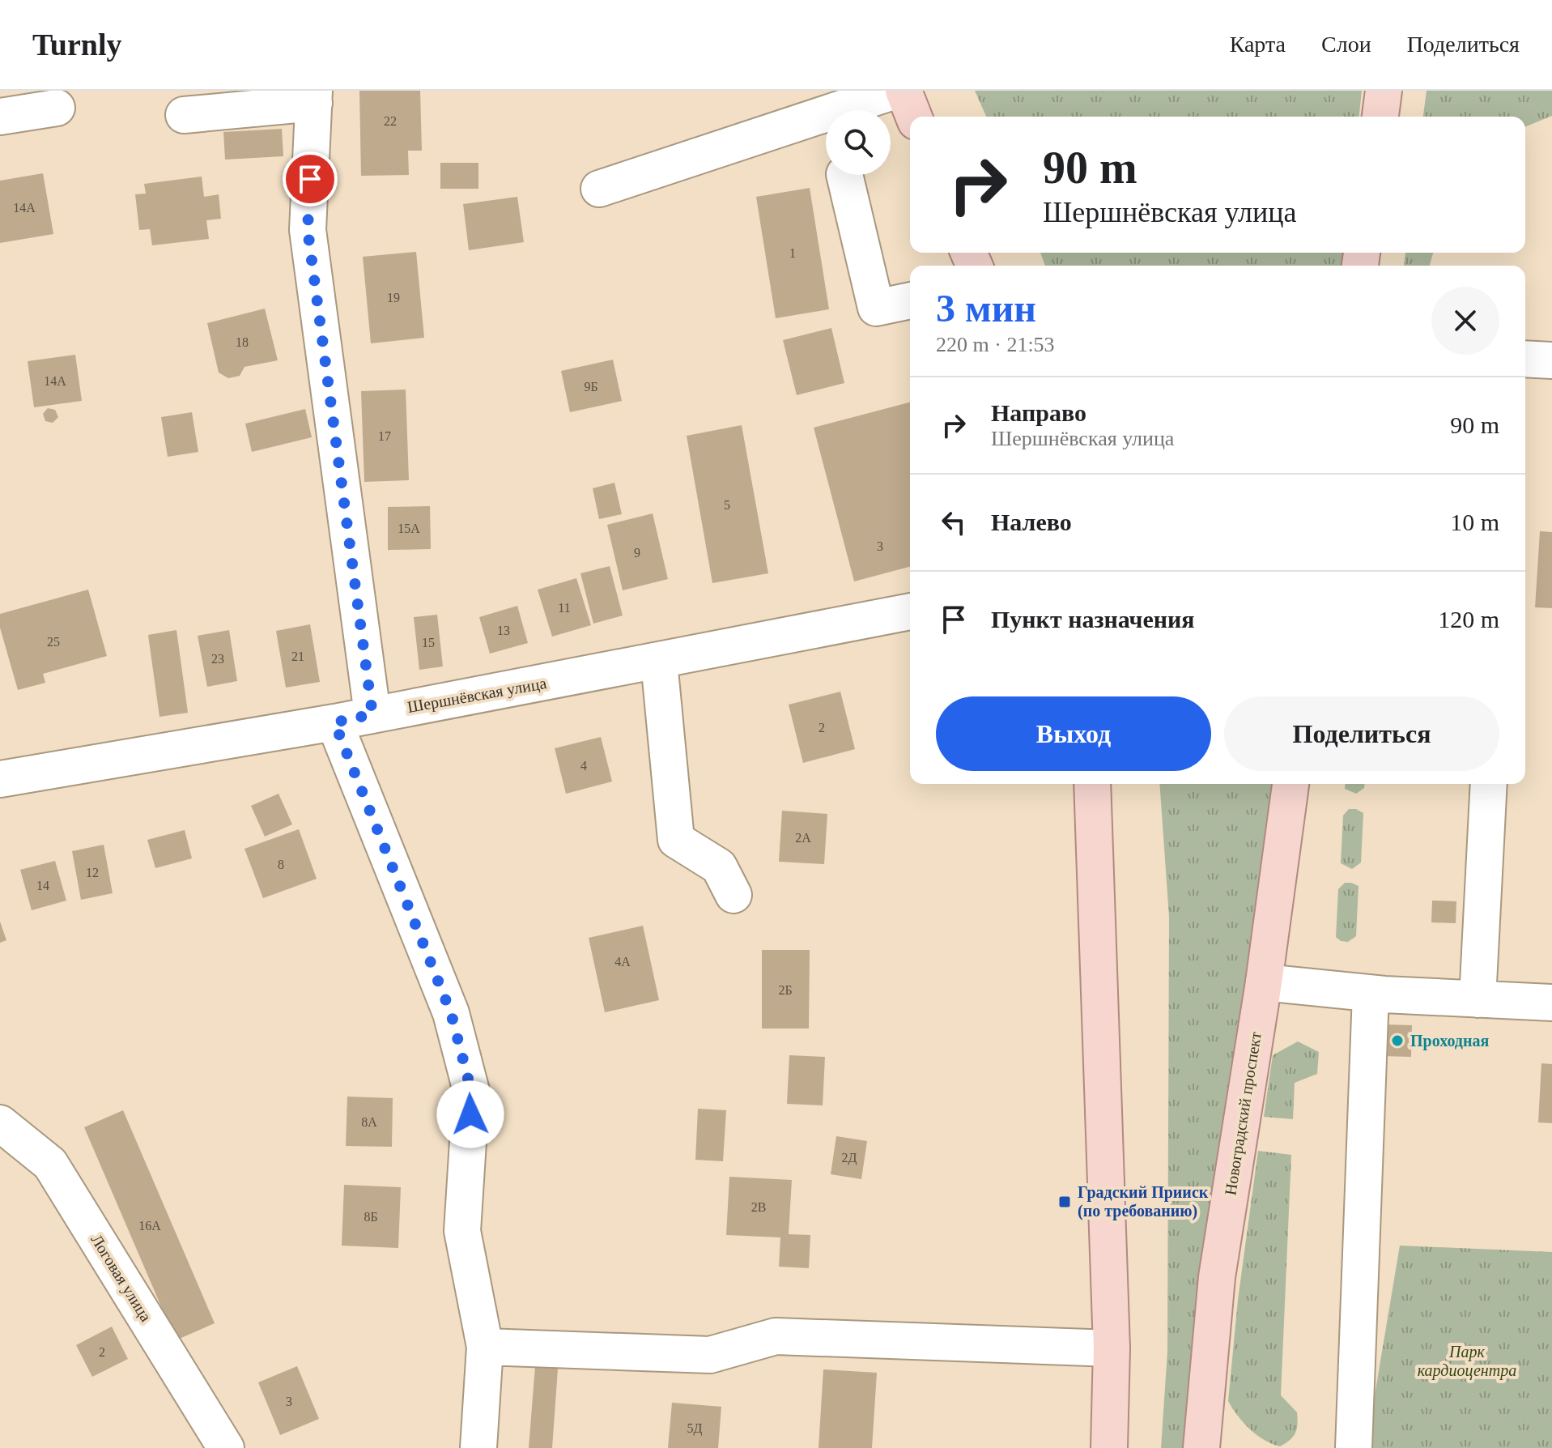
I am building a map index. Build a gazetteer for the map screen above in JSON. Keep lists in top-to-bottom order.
{
  "streets": {
    "main road": ["Новоградский проспект"],
    "street": ["Шершнёвская улица", "Логовая улица"]
  },
  "parks": ["Парк кардиоцентра"],
  "places": {
    "other": ["Проходная"],
    "transit": ["Градский Прииск (по требованию)"]
  },
  "house_numbers": [
    "22",
    "14А",
    "1",
    "19",
    "18",
    "14А",
    "9Б",
    "17",
    "5",
    "15А",
    "3",
    "9",
    "11",
    "13",
    "25",
    "15",
    "21",
    "23",
    "2",
    "4",
    "2А",
    "8",
    "12",
    "14",
    "4А",
    "2Б",
    "8А",
    "2Д",
    "2В",
    "8Б",
    "16А",
    "2",
    "3",
    "5Д"
  ],
  "page": {
    "header": "Turnly",
    "nav": ["Карта", "Слои", "Поделиться"],
    "turn": ["90 m", "Шершнёвская улица"],
    "heading": ["3 мин", "220 m · 21:53"],
    "list": [
      {
        "name": "Направо",
        "note": "Шершнёвская улица",
        "value": "90 m"
      },
      {
        "name": "Налево",
        "value": "10 m"
      },
      {
        "name": "Пункт назначения",
        "value": "120 m"
      }
    ],
    "buttons": ["Выход", "Поделиться"]
  }
}
